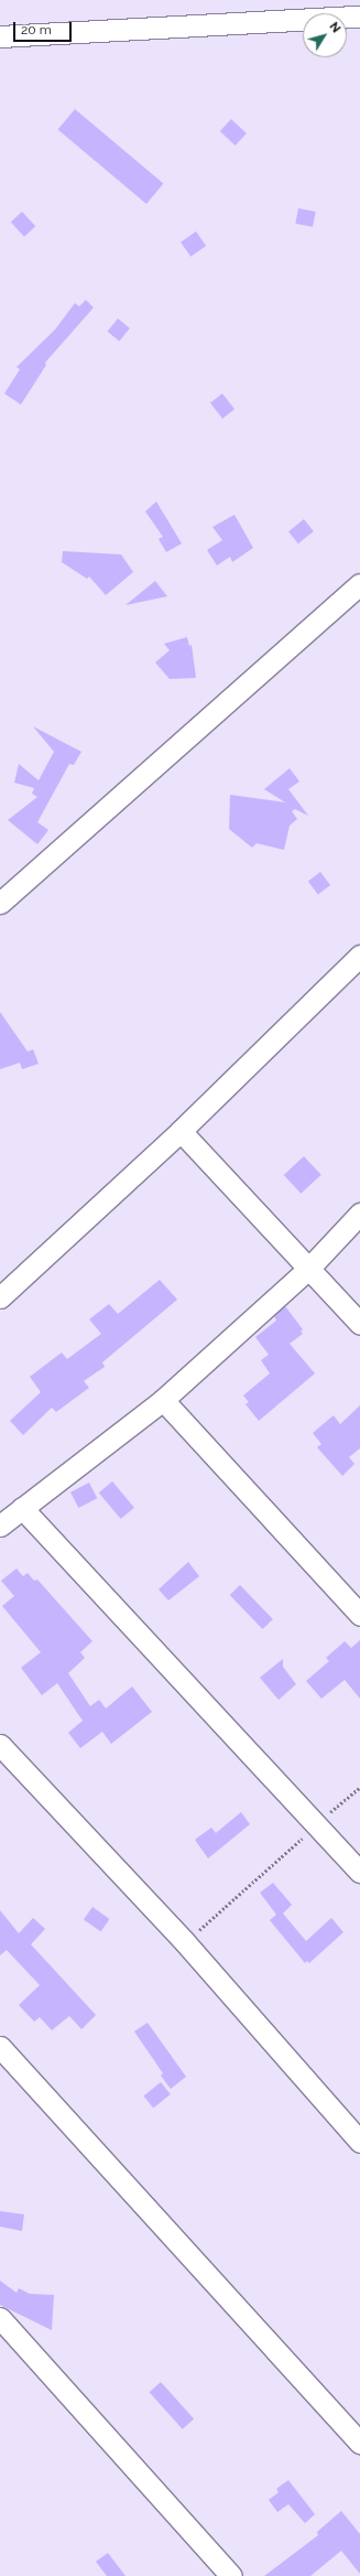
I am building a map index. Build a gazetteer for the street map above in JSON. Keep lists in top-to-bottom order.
{
  "scale_bar": "20 m",
  "north": "top right"
}
